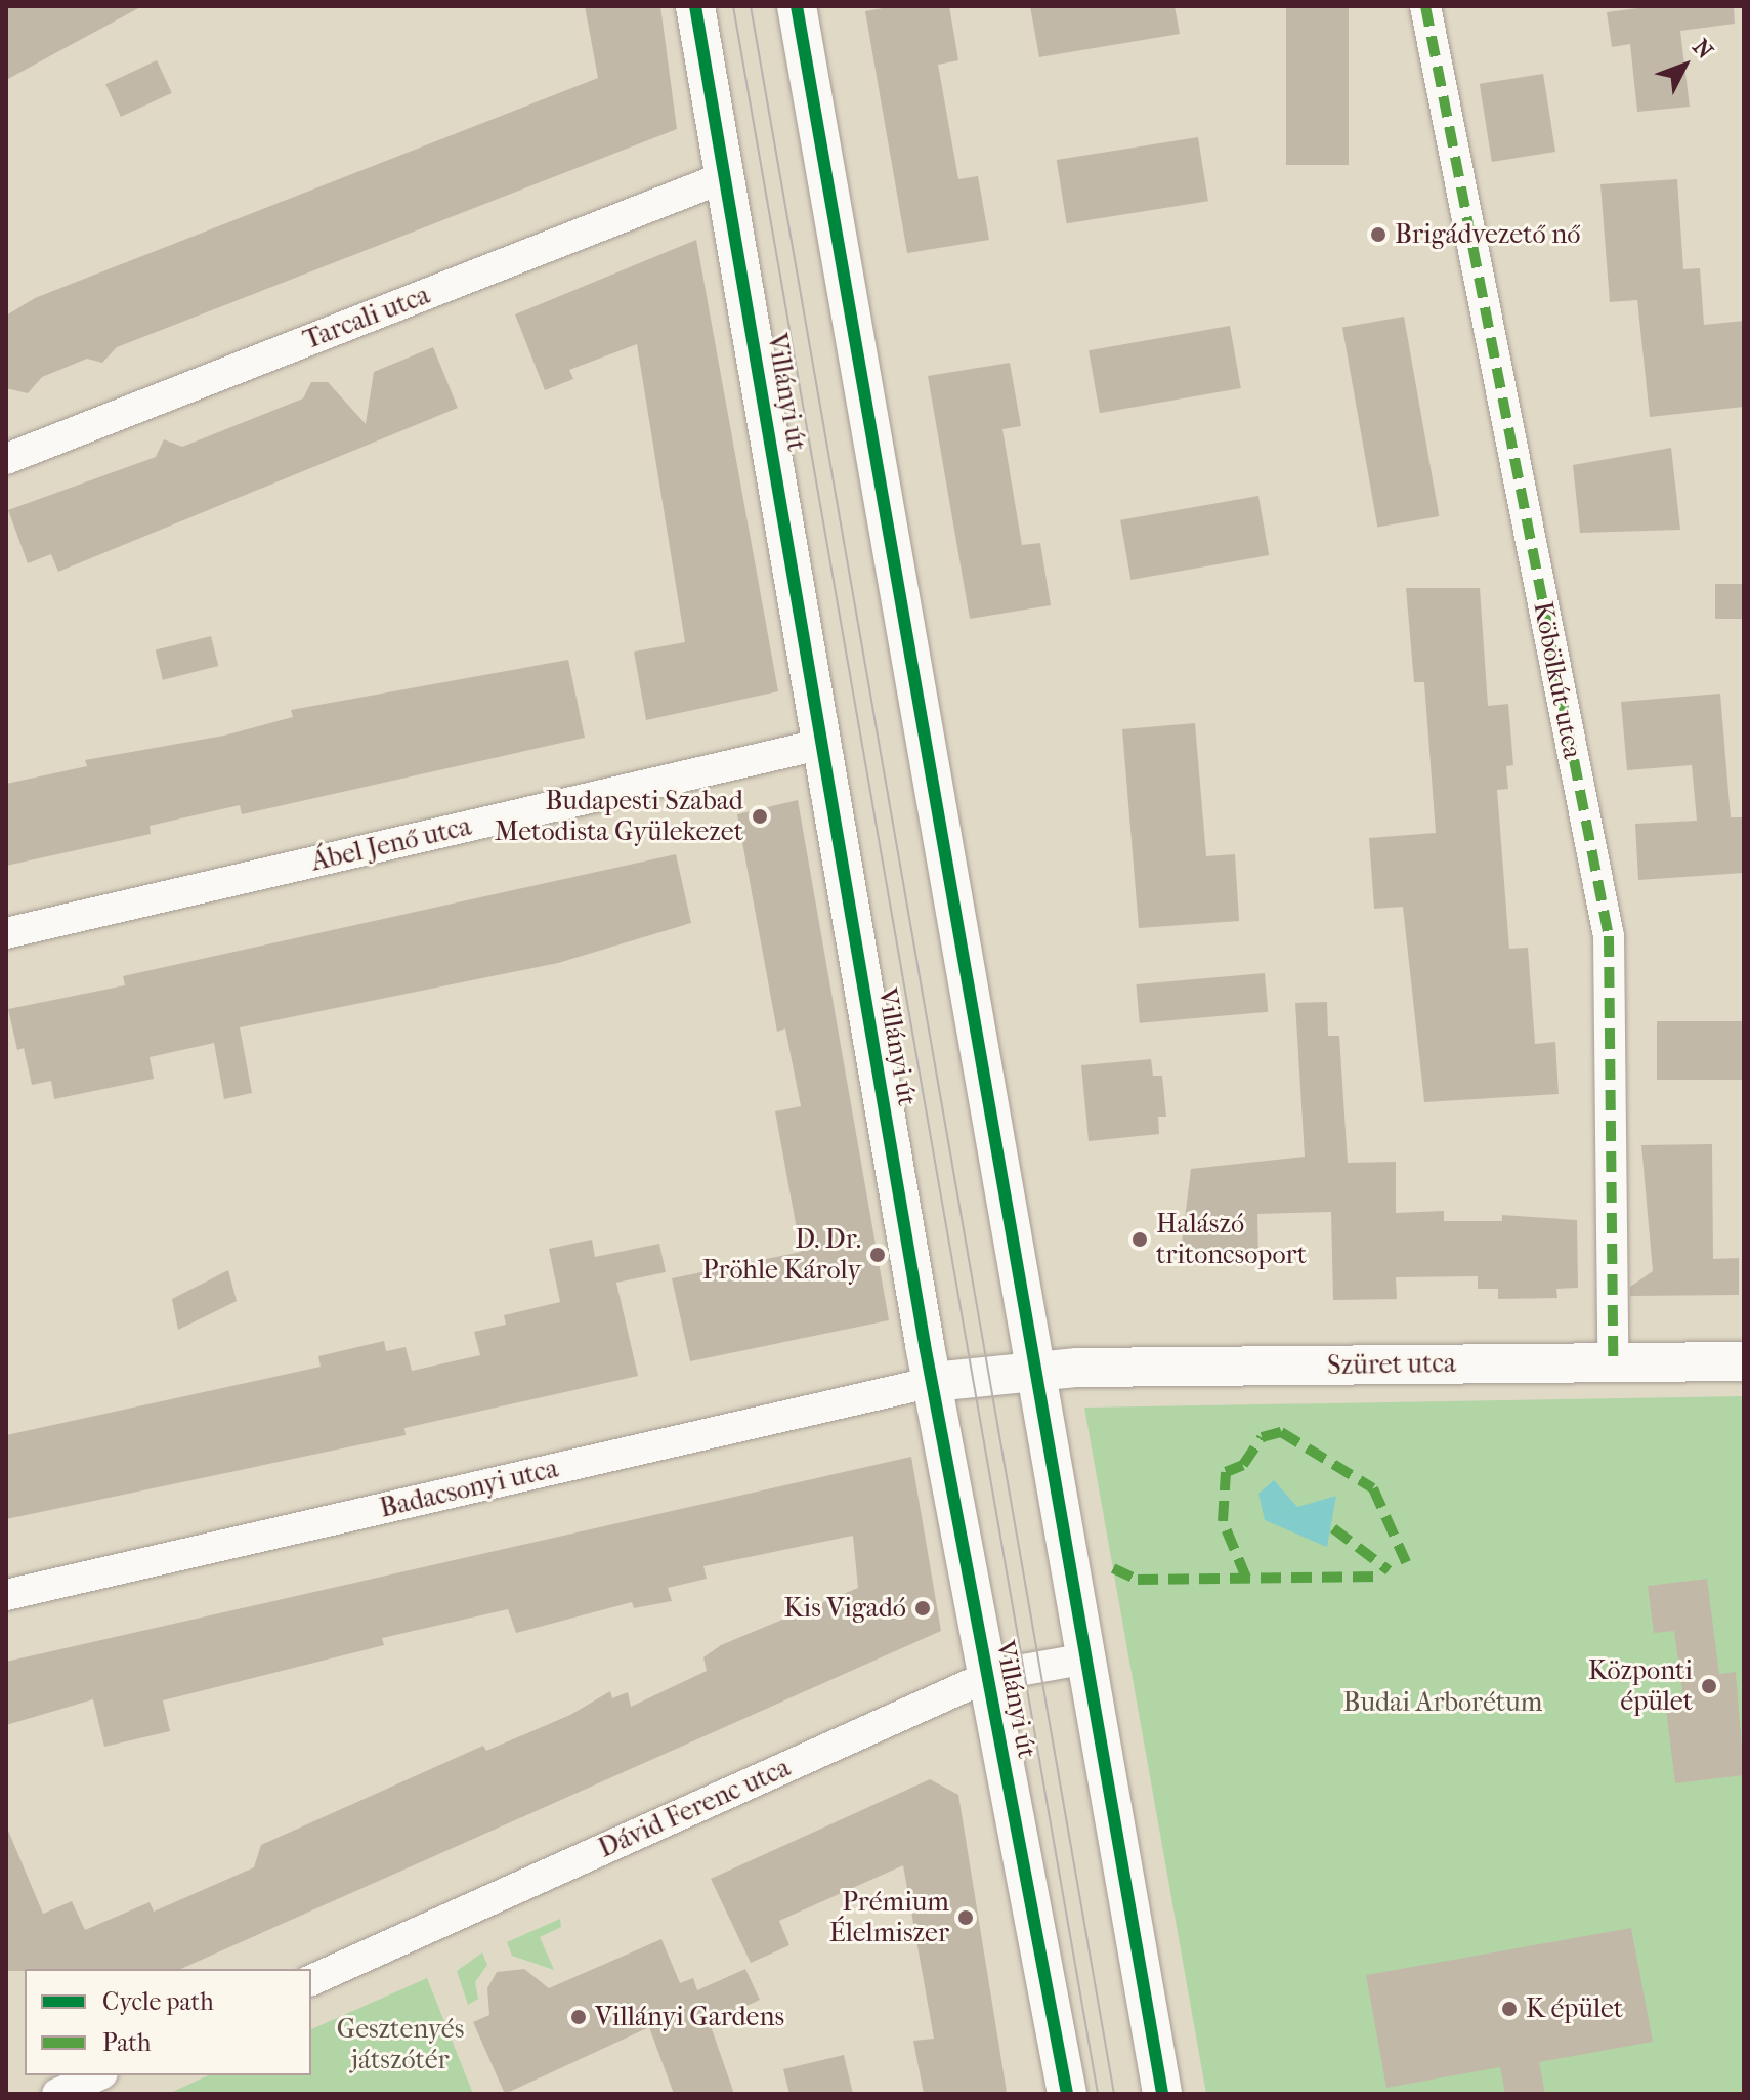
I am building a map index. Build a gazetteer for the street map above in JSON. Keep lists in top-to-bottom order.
{
  "streets": {
    "street": [
      "Tarcali utca",
      "Villányi út",
      "Köbölkút utca",
      "Ábel Jenő utca",
      "Szüret utca",
      "Badacsonyi utca",
      "Dávid Ferenc utca"
    ]
  },
  "crossings": [
    ["Tarcali utca", "Villányi út"],
    ["Villányi út", "Ábel Jenő utca"],
    ["Villányi út", "Szüret utca"],
    ["Villányi út", "Badacsonyi utca"],
    ["Villányi út", "Dávid Ferenc utca"],
    ["Köbölkút utca", "Szüret utca"],
    ["Szüret utca", "Badacsonyi utca"]
  ],
  "parks": ["Budai Arborétum", "Gesztenyés játszótér"],
  "places": [
    "Brigádvezető nő",
    "Budapesti Szabad Metodista Gyülekezet",
    "Halászó tritoncsoport",
    "D. Dr. Pröhle Károly",
    "Kis Vigadó",
    "Központi épület",
    "Prémium Élelmiszer",
    "K épület",
    "Villányi Gardens"
  ],
  "legend": ["Cycle path", "Path"],
  "north": "top right"
}
